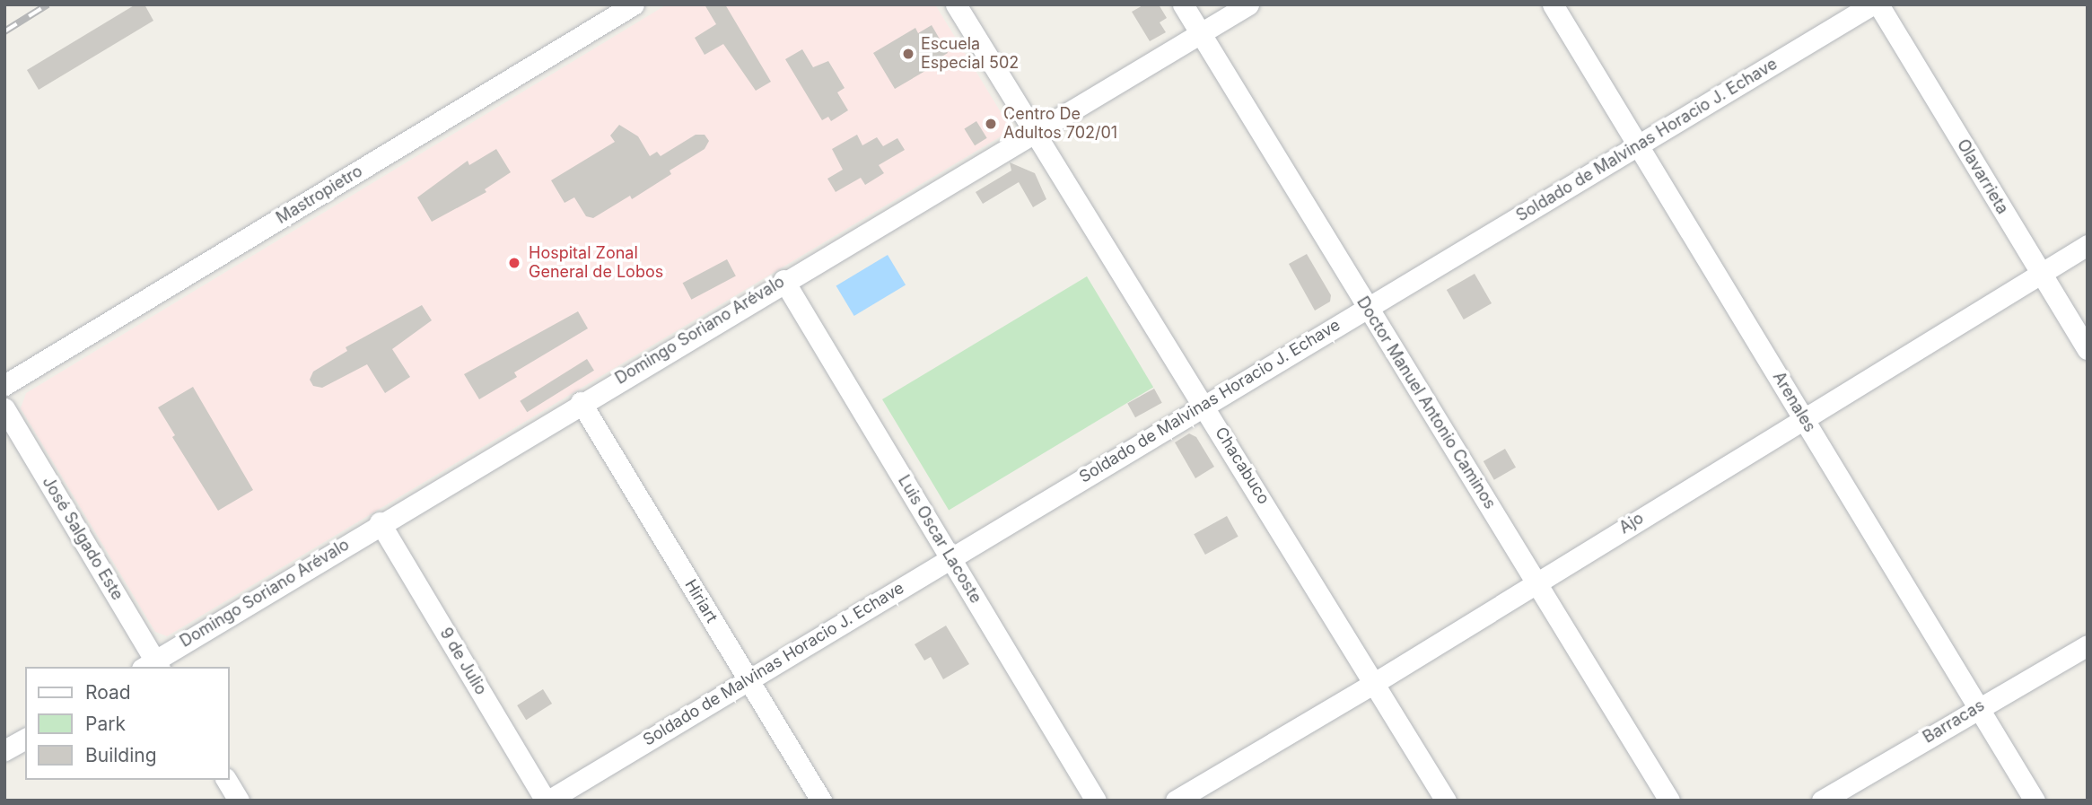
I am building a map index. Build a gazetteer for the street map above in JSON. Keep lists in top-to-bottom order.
{
  "streets": {
    "street": [
      "Soldado de Malvinas Horacio J. Echave",
      "Olavarrieta",
      "Mastropietro",
      "Domingo Soriano Arévalo",
      "Arenales",
      "Doctor Manuel Antonio Caminos",
      "Chacabuco",
      "Ajo",
      "José Salgado Este",
      "Luis Oscar Lacoste",
      "Hiriart",
      "9 de Julio",
      "Barracas"
    ]
  },
  "crossings": [
    ["Soldado de Malvinas Horacio J. Echave", "Arenales"],
    ["Soldado de Malvinas Horacio J. Echave", "Doctor Manuel Antonio Caminos"],
    ["Soldado de Malvinas Horacio J. Echave", "Chacabuco"],
    ["Soldado de Malvinas Horacio J. Echave", "Luis Oscar Lacoste"],
    ["Soldado de Malvinas Horacio J. Echave", "Hiriart"],
    ["Soldado de Malvinas Horacio J. Echave", "9 de Julio"],
    ["Olavarrieta", "Ajo"],
    ["Domingo Soriano Arévalo", "Doctor Manuel Antonio Caminos"],
    ["Domingo Soriano Arévalo", "Chacabuco"],
    ["Domingo Soriano Arévalo", "José Salgado Este"],
    ["Domingo Soriano Arévalo", "Luis Oscar Lacoste"],
    ["Domingo Soriano Arévalo", "Hiriart"],
    ["Domingo Soriano Arévalo", "9 de Julio"],
    ["Arenales", "Ajo"],
    ["Arenales", "Barracas"],
    ["Doctor Manuel Antonio Caminos", "Ajo"],
    ["Chacabuco", "Ajo"]
  ],
  "places": ["Escuela Especial 502", "Centro De Adultos 702/01", "Hospital Zonal General de Lobos"],
  "legend": ["Road", "Park", "Building"]
}
